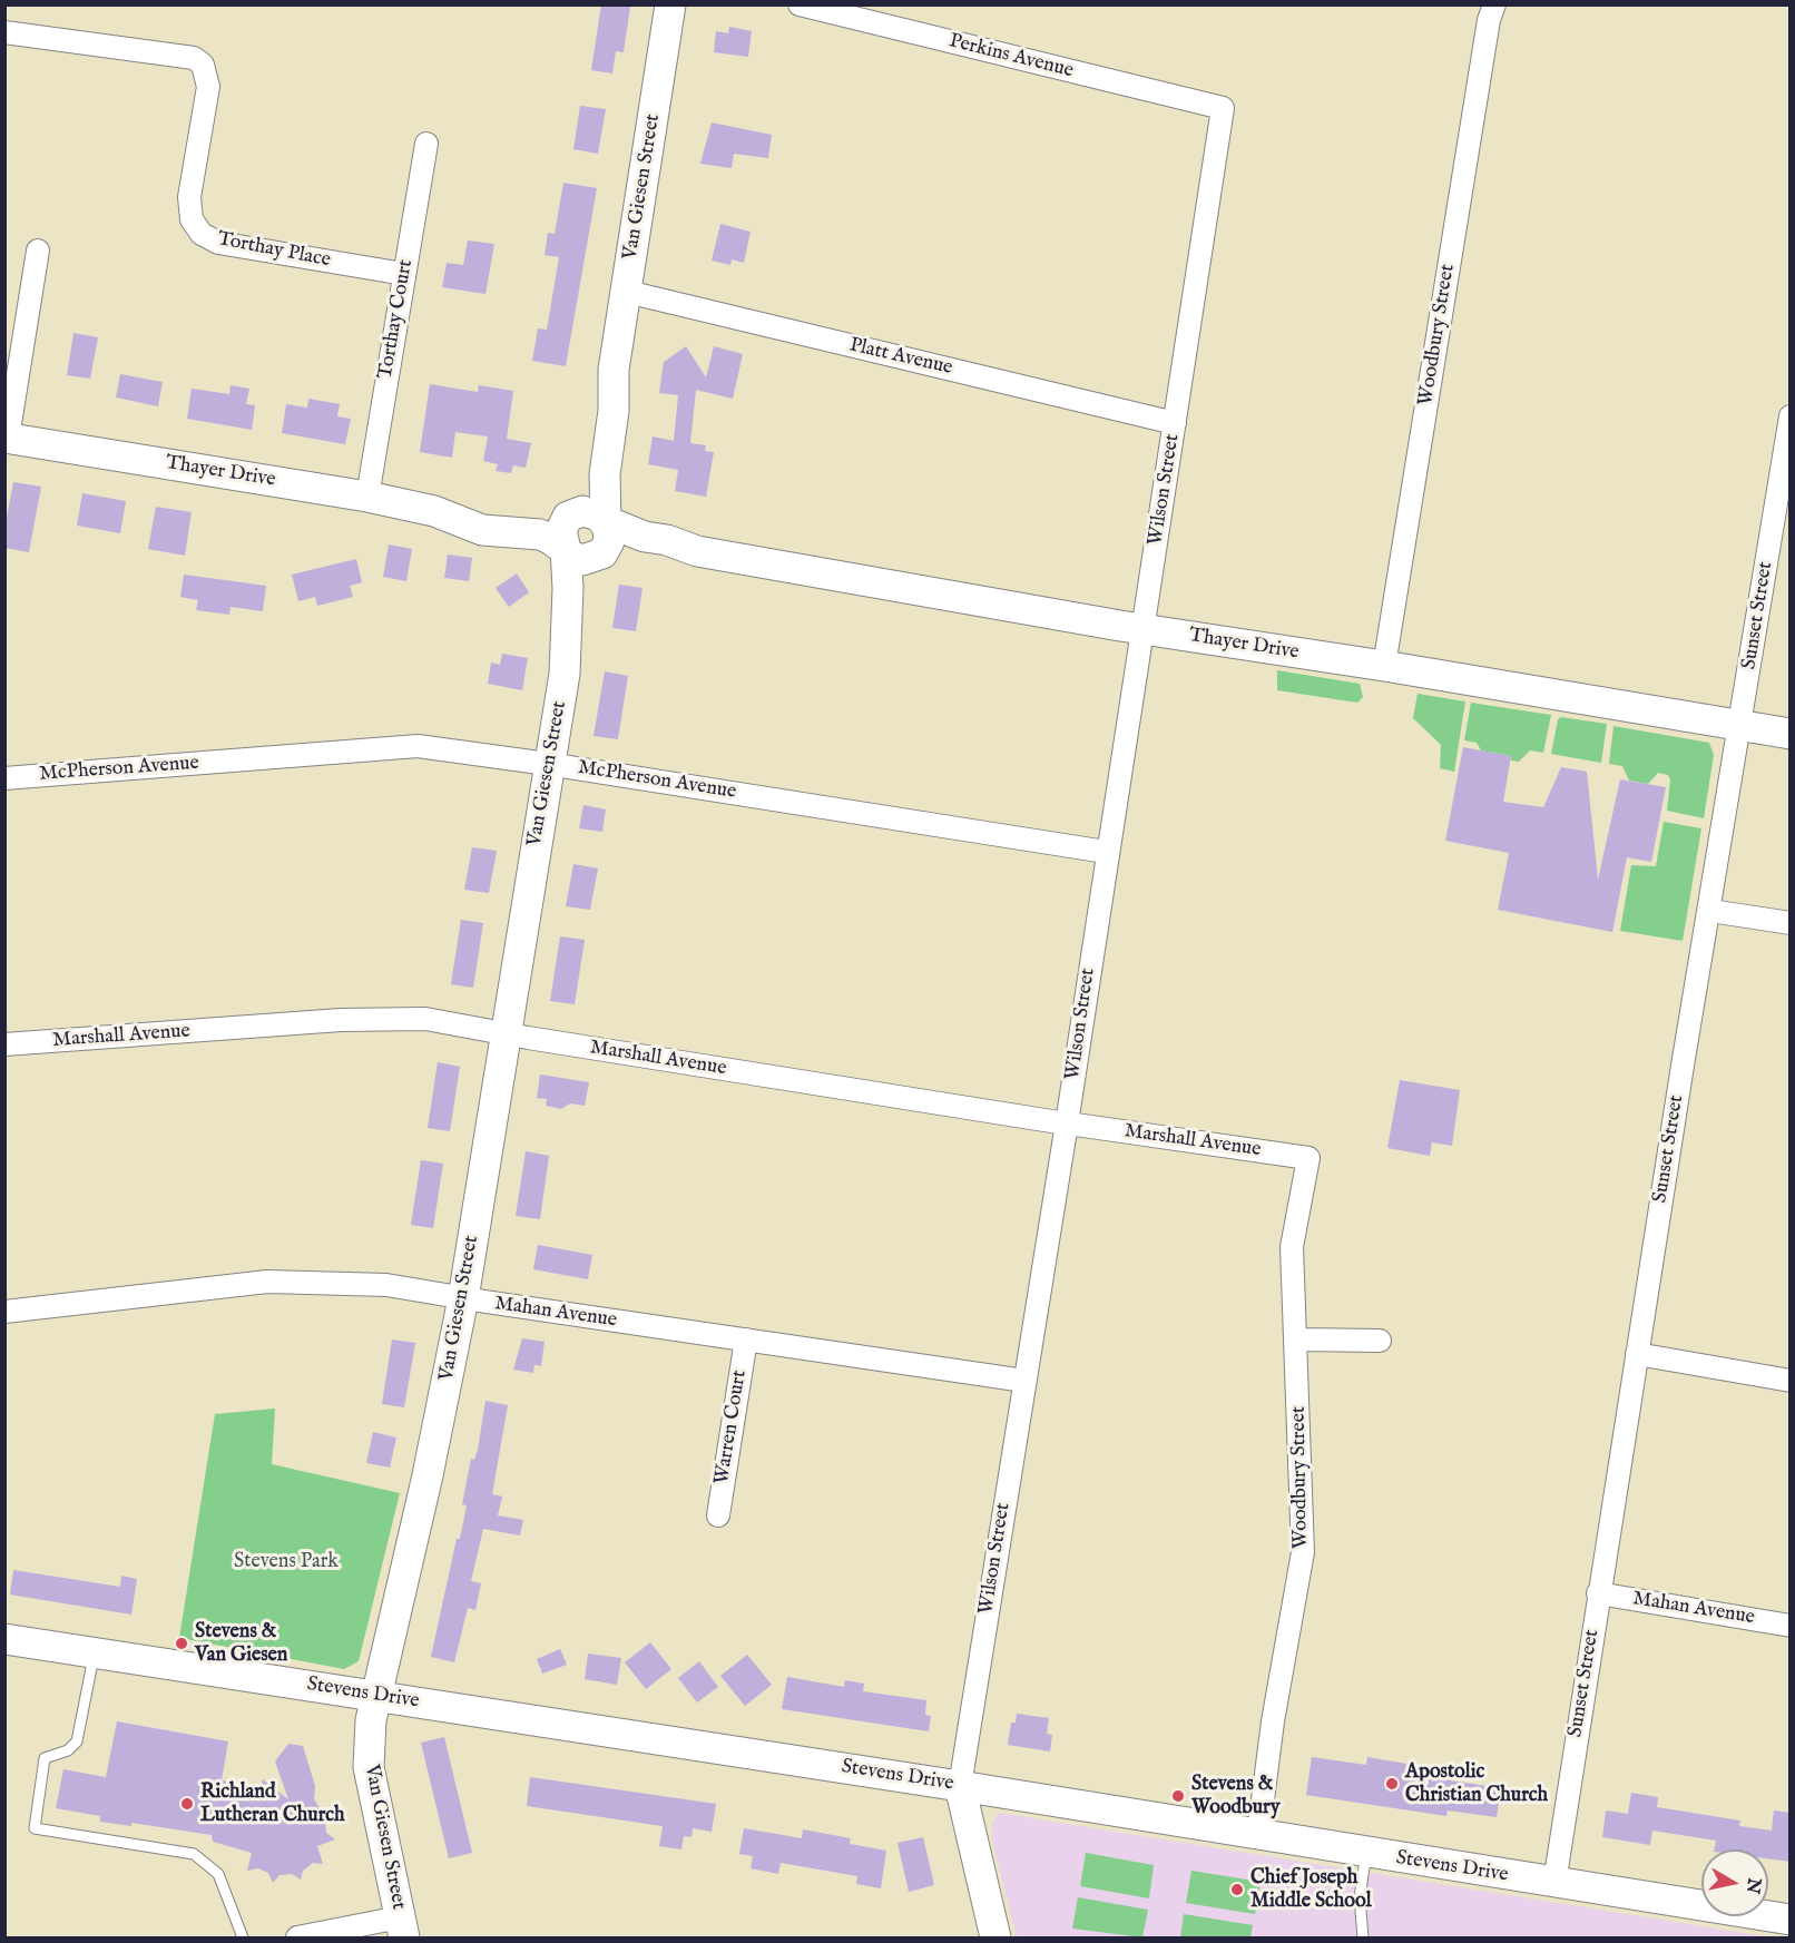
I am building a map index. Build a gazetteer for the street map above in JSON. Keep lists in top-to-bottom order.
{
  "streets": {
    "street": [
      "Perkins Avenue",
      "Van Giesen Street",
      "Torthay Place",
      "Torthay Court",
      "Woodbury Street",
      "Platt Avenue",
      "Thayer Drive",
      "Wilson Street",
      "Sunset Street",
      "McPherson Avenue",
      "Marshall Avenue",
      "Mahan Avenue",
      "Warren Court",
      "Stevens Drive"
    ]
  },
  "crossings": [
    ["Perkins Avenue", "Wilson Street"],
    ["Van Giesen Street", "Platt Avenue"],
    ["Van Giesen Street", "Thayer Drive"],
    ["Van Giesen Street", "McPherson Avenue"],
    ["Van Giesen Street", "Marshall Avenue"],
    ["Van Giesen Street", "Mahan Avenue"],
    ["Van Giesen Street", "Stevens Drive"],
    ["Torthay Place", "Torthay Court"],
    ["Torthay Court", "Thayer Drive"],
    ["Woodbury Street", "Thayer Drive"],
    ["Woodbury Street", "Marshall Avenue"],
    ["Woodbury Street", "Stevens Drive"],
    ["Platt Avenue", "Wilson Street"],
    ["Thayer Drive", "Wilson Street"],
    ["Thayer Drive", "Sunset Street"],
    ["Wilson Street", "McPherson Avenue"],
    ["Wilson Street", "Marshall Avenue"],
    ["Wilson Street", "Mahan Avenue"],
    ["Wilson Street", "Stevens Drive"],
    ["Sunset Street", "Mahan Avenue"],
    ["Sunset Street", "Stevens Drive"],
    ["Mahan Avenue", "Warren Court"]
  ],
  "parks": ["Stevens Park"],
  "places": [
    "Stevens & Van Giesen",
    "Apostolic Christian Church",
    "Stevens & Woodbury",
    "Richland Lutheran Church",
    "Chief Joseph Middle School"
  ],
  "north": "right"
}
